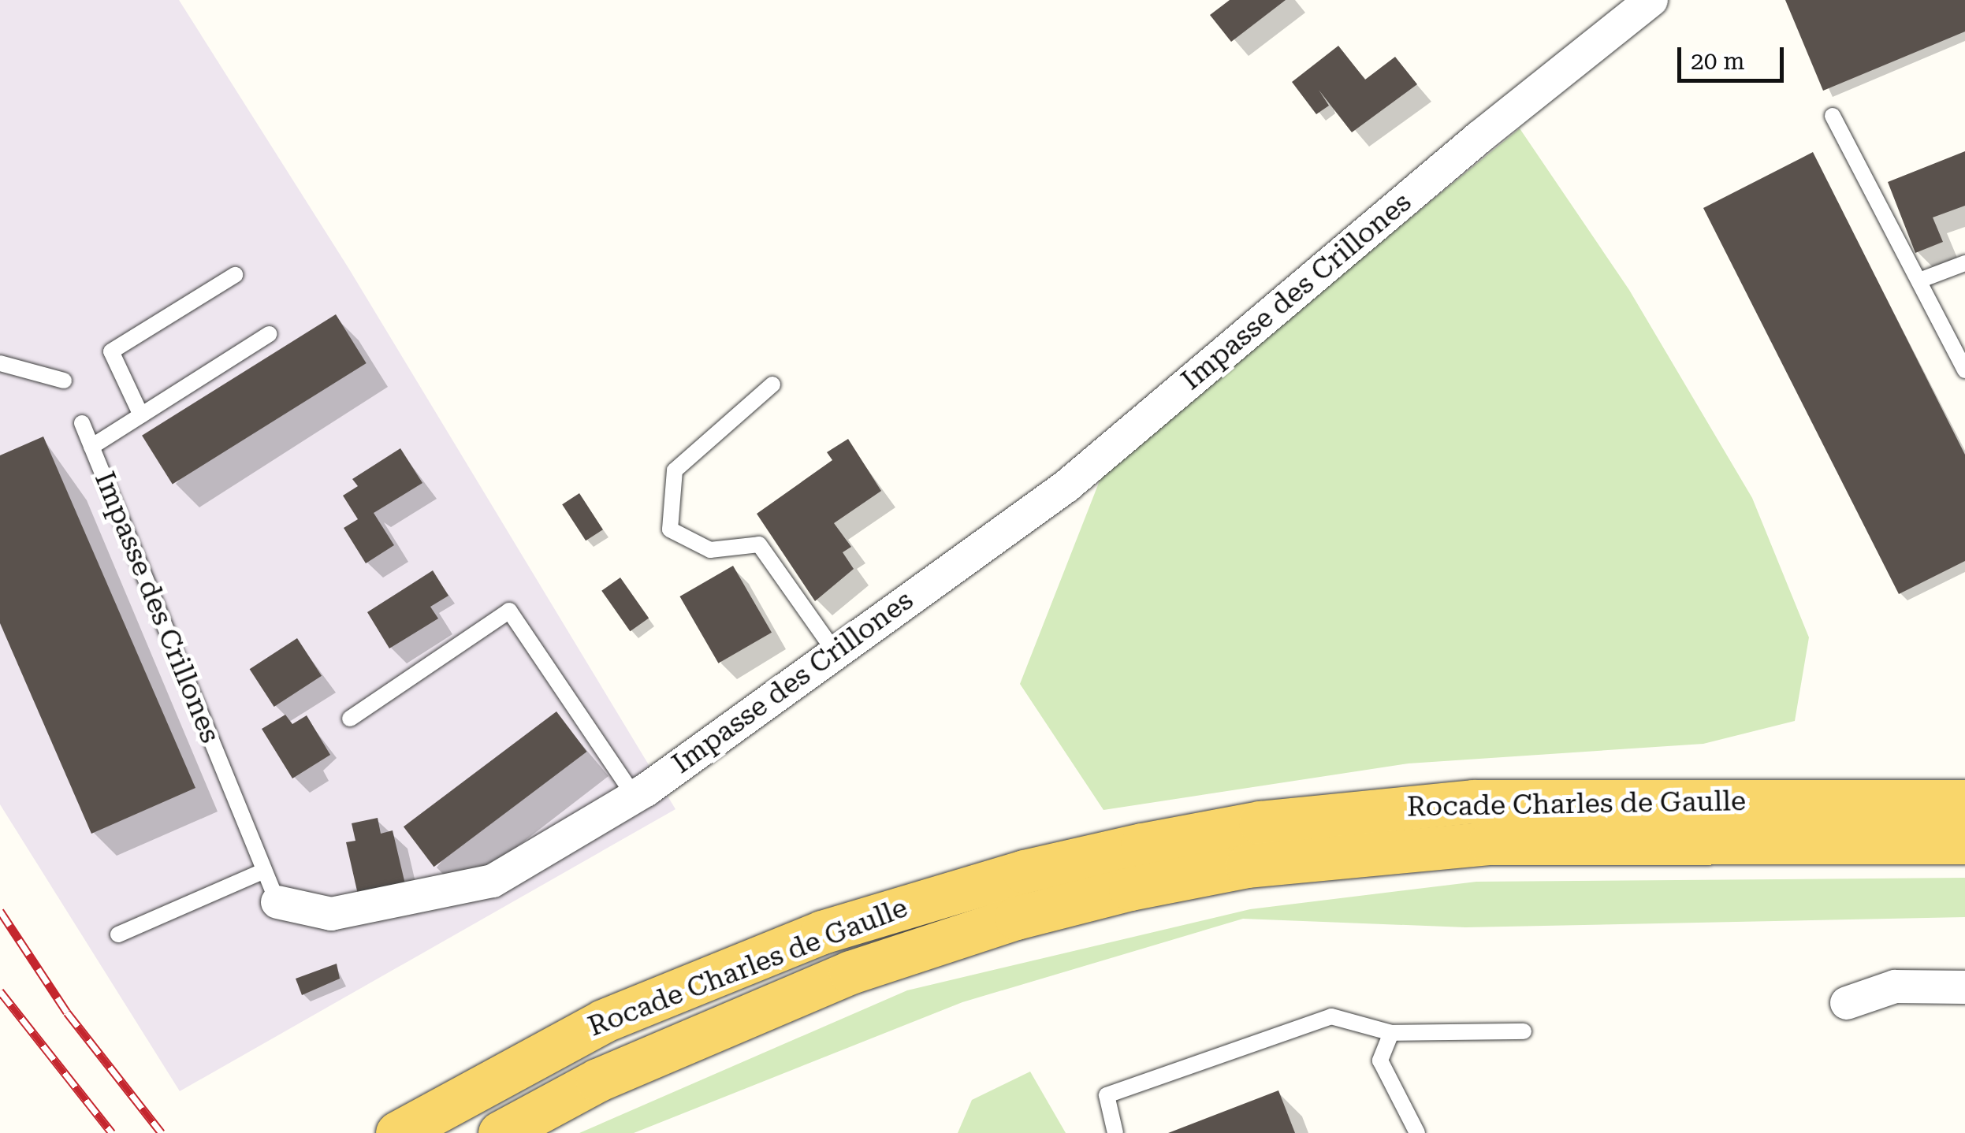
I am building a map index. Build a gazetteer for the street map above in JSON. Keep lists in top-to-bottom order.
{
  "streets": {
    "main road": ["Rocade Charles de Gaulle"],
    "street": ["Impasse des Crillones"]
  },
  "scale_bar": "20 m"
}
